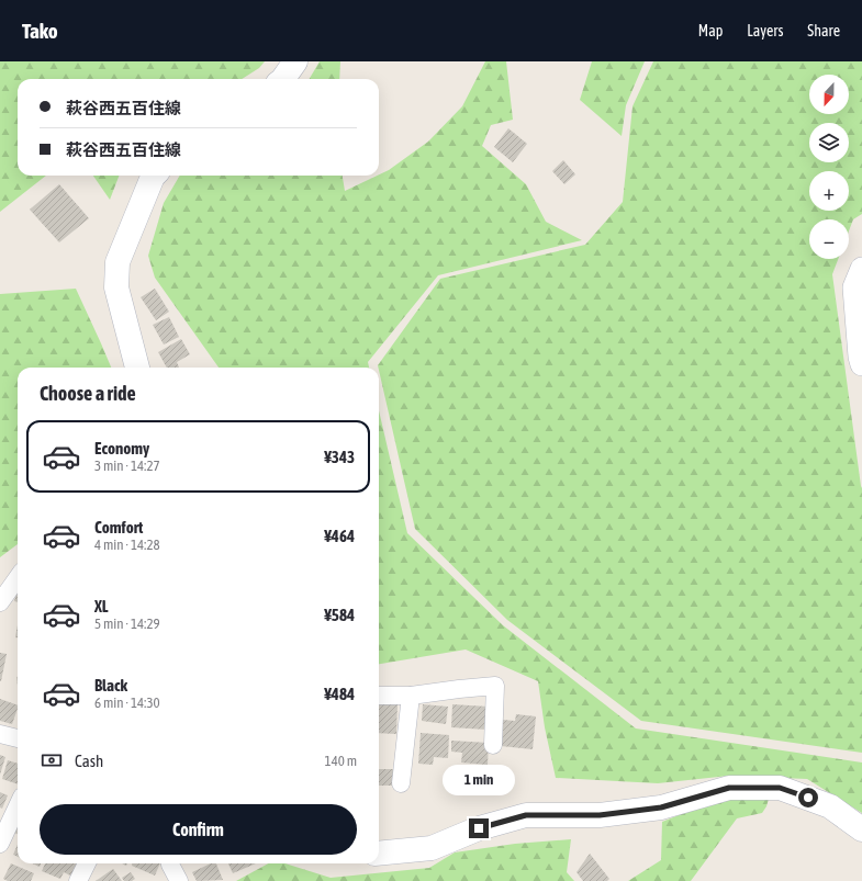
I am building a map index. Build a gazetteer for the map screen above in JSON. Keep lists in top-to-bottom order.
{
  "north": "bottom",
  "page": {
    "header": "Tako",
    "nav": ["Map", "Layers", "Share"],
    "map_buttons": ["+", "−"],
    "banner": ["萩谷西五百住線", "萩谷西五百住線"],
    "heading": "Choose a ride",
    "list": [
      {
        "name": "Economy",
        "note": "3 min · 14:27",
        "value": "¥343"
      },
      {
        "name": "Comfort",
        "note": "4 min · 14:28",
        "value": "¥464"
      },
      {
        "name": "XL",
        "note": "5 min · 14:29",
        "value": "¥584"
      },
      {
        "name": "Black",
        "note": "6 min · 14:30",
        "value": "¥484"
      }
    ],
    "pay": ["Cash", "140 m"],
    "bubble": "1 min",
    "buttons": "Confirm"
  }
}
